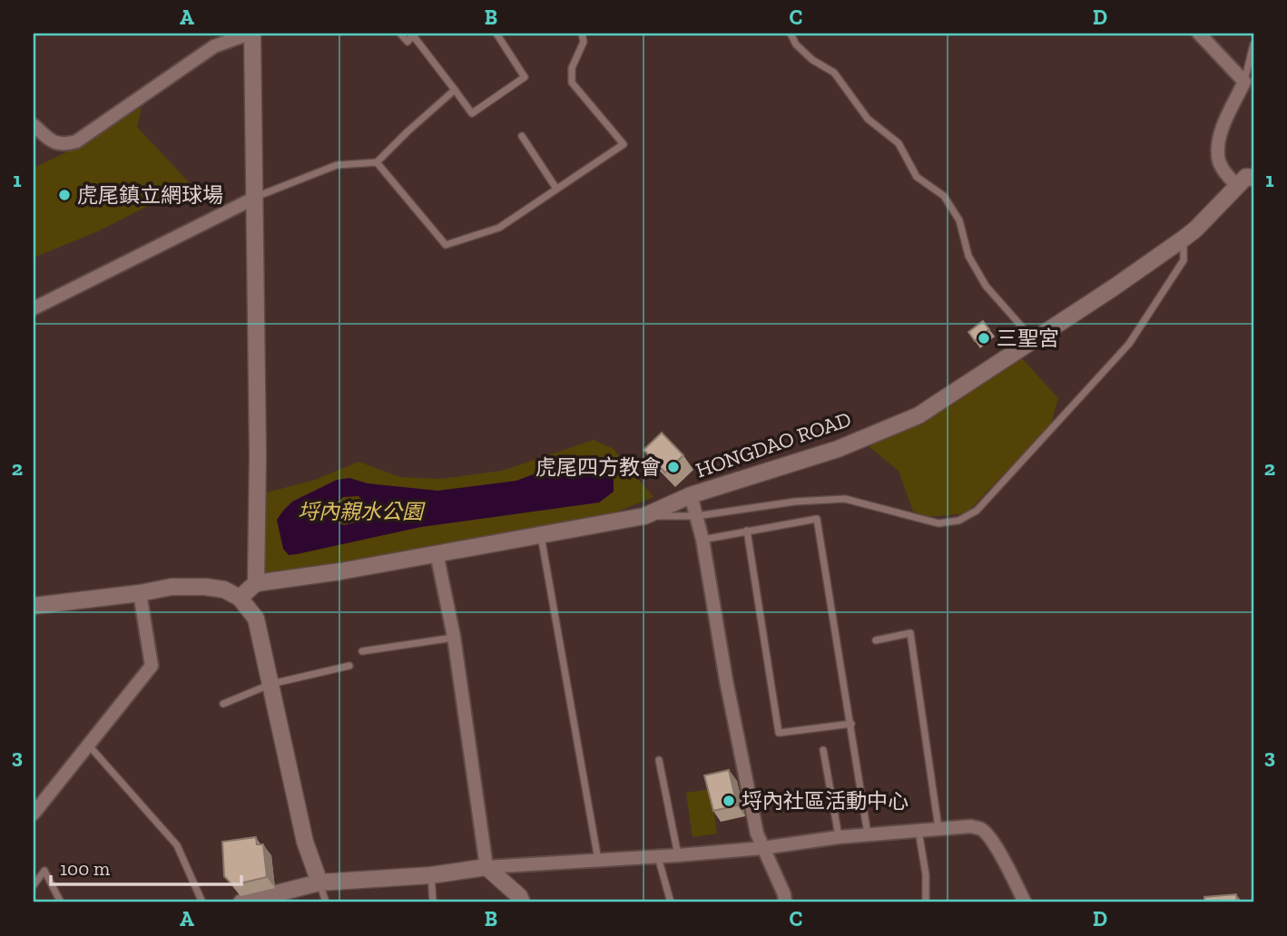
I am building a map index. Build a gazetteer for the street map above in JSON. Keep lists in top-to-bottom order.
{
  "streets": {
    "street": ["HONGDAO ROAD"]
  },
  "parks": ["埒內親水公園"],
  "places": [
    "虎尾鎮立網球場",
    "三聖宮",
    "虎尾四方教會",
    "埒內社區活動中心"
  ],
  "scale_bar": "100 m",
  "grid": {
    "columns": [
      "A",
      "B",
      "C",
      "D"
    ],
    "rows": ["1", "2", "3"]
  }
}
